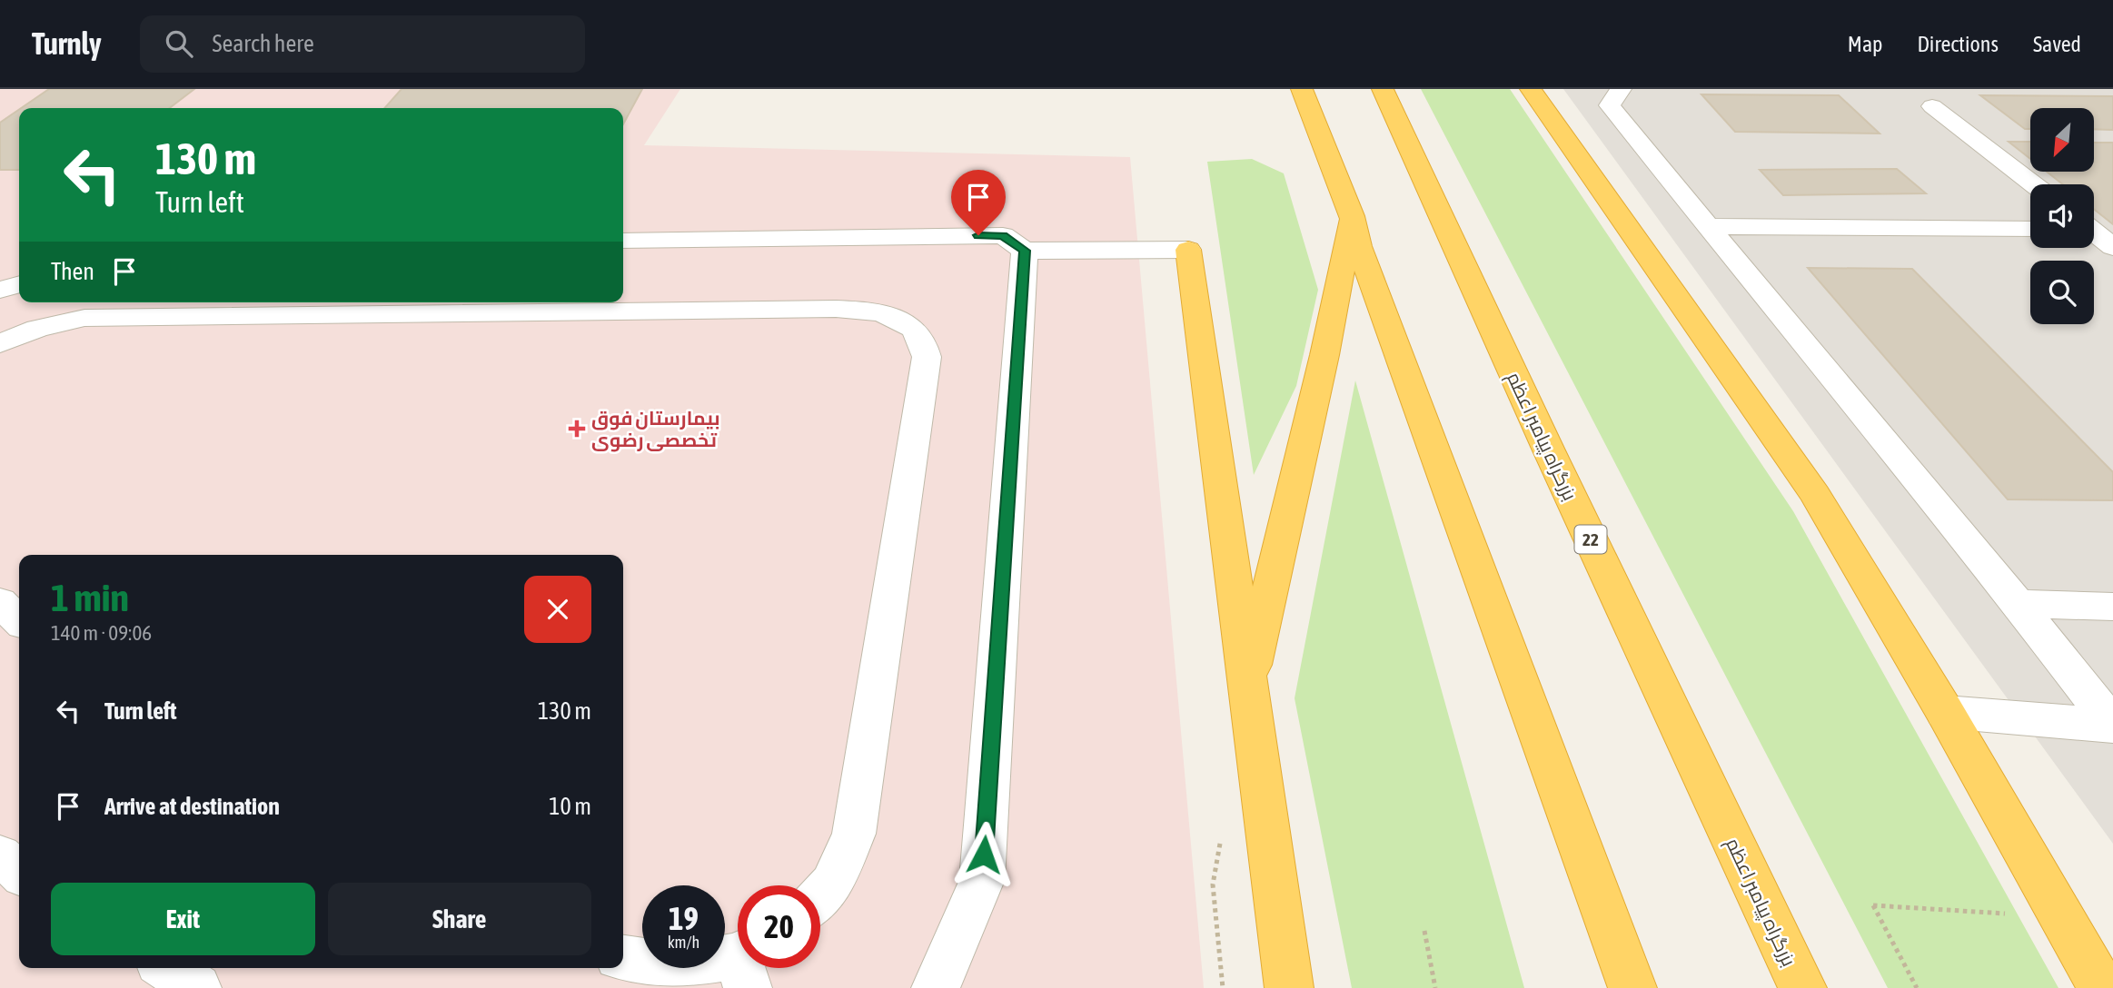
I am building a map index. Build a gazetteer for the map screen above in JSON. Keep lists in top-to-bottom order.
{
  "streets": {
    "highway": ["بزرگراه پیامبر اعظم", "22"]
  },
  "places": {
    "health": ["بیمارستان فوق تخصصی رضوی"]
  },
  "north": "bottom left",
  "page": {
    "header": "Turnly",
    "search": "Search here",
    "nav": ["Map", "Directions", "Saved"],
    "turn": ["130 m", "Turn left"],
    "then": "Then",
    "heading": ["1 min", "140 m · 09:06"],
    "list": [
      {
        "name": "Turn left",
        "value": "130 m"
      },
      {
        "name": "Arrive at destination",
        "value": "10 m"
      }
    ],
    "buttons": ["Exit", "Share"],
    "speed": "19 km/h",
    "limit": "20"
  }
}
